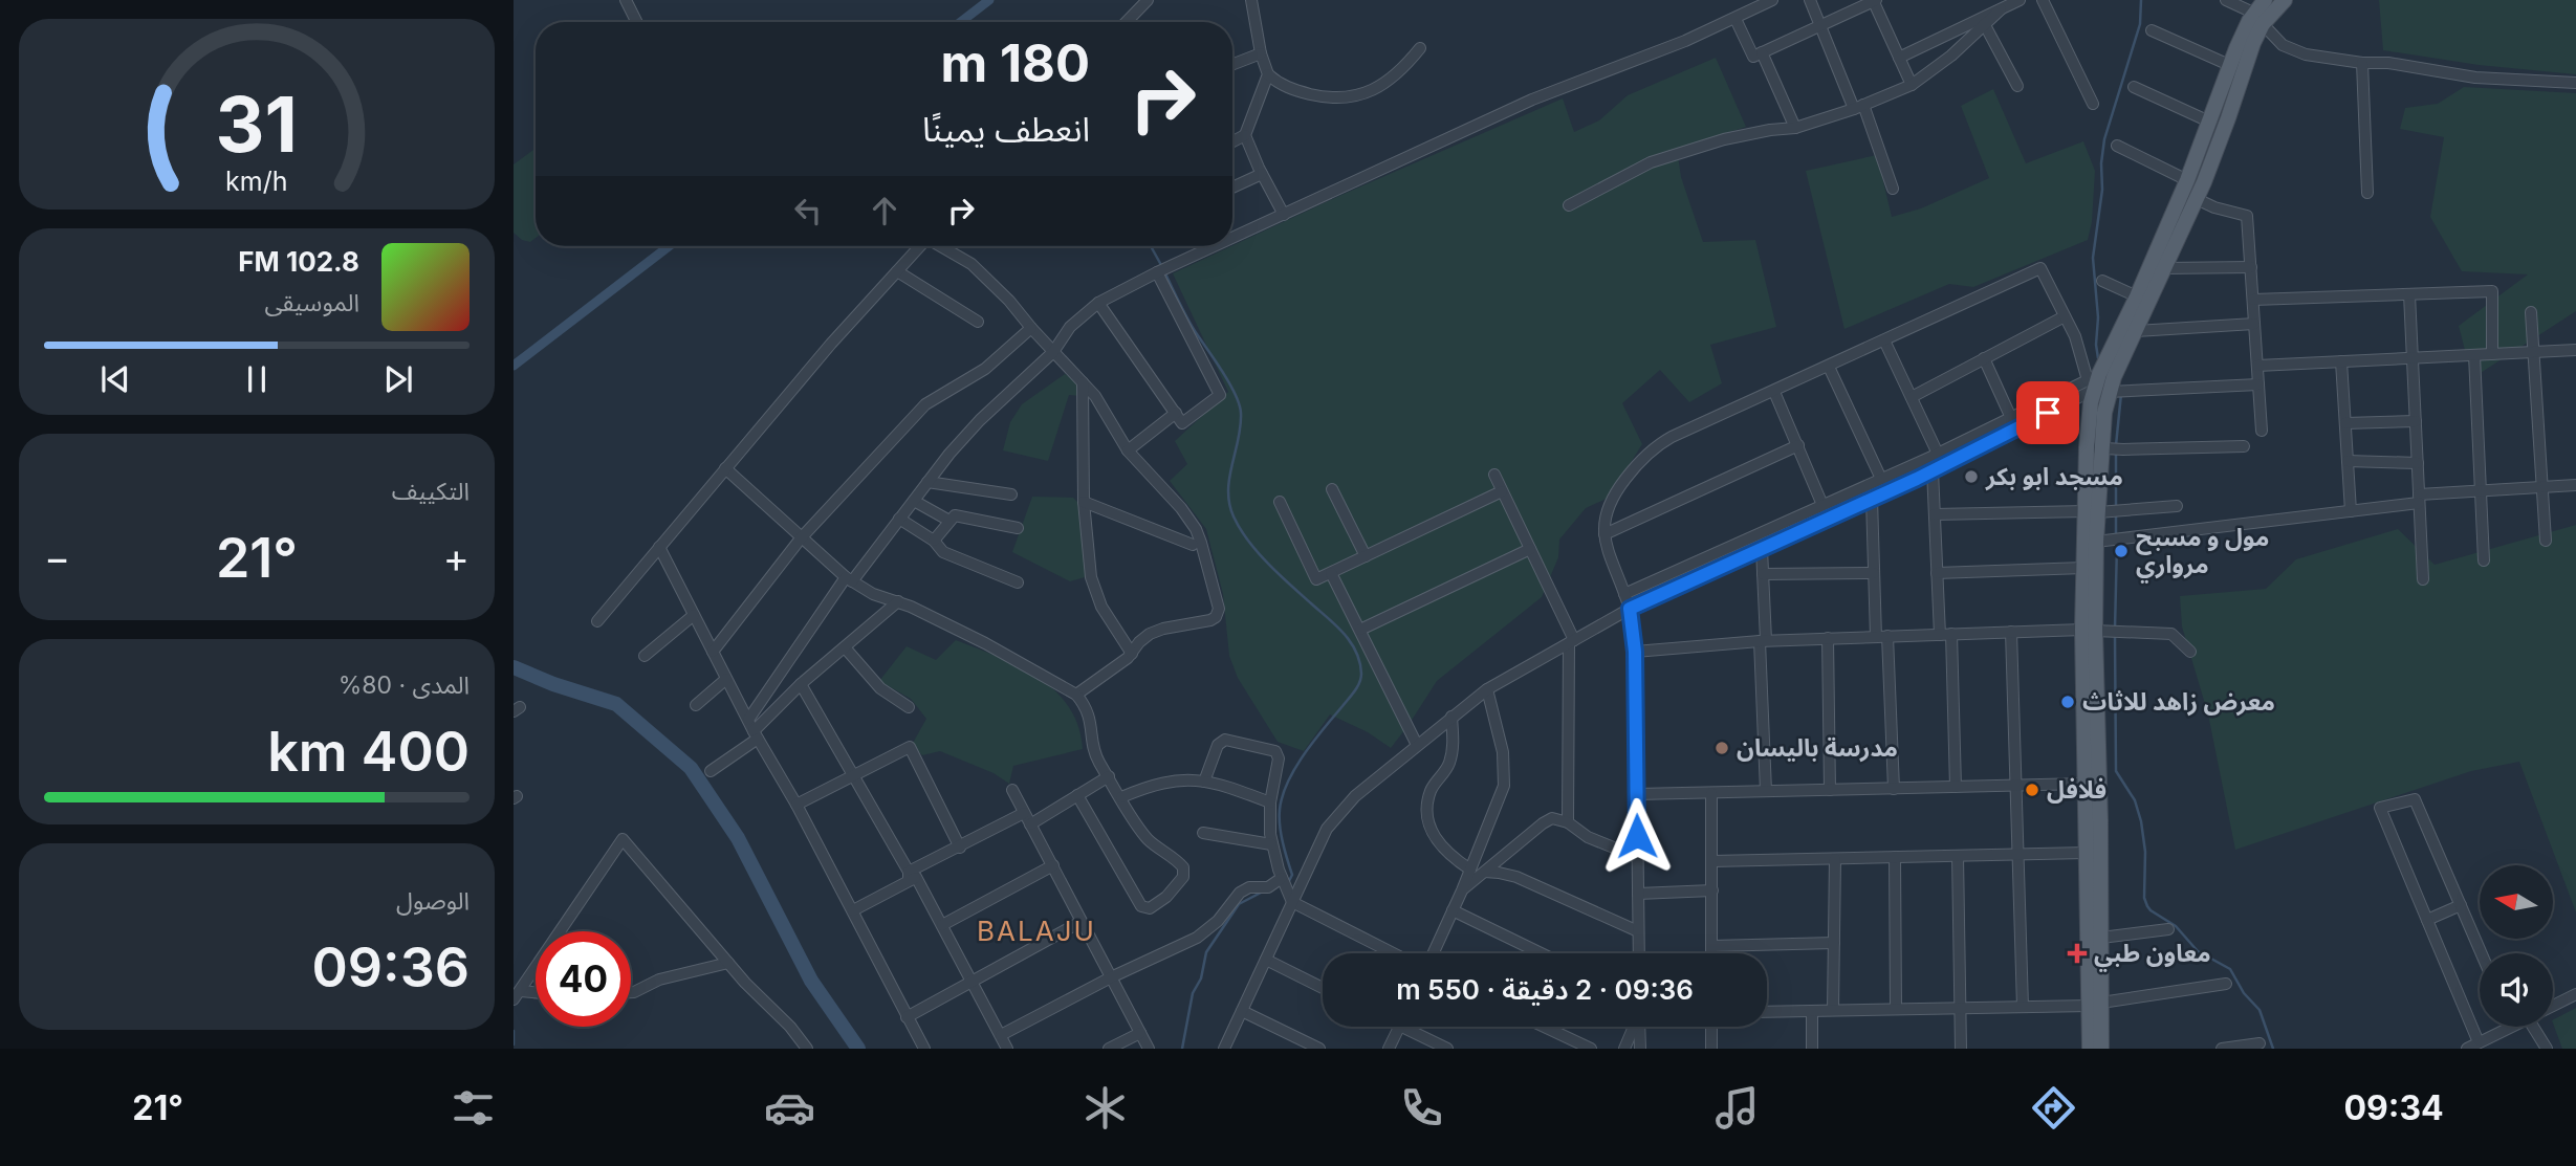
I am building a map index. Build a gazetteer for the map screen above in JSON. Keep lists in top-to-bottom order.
{
  "districts": ["BALAJU"],
  "places": {
    "other": [
      "مسجد ابو بكر",
      "مول و مسبح مرواري",
      "معرض زاهد للاثاث",
      "مدرسة بالیسان",
      "فلافل"
    ],
    "health": ["معاون طبي"]
  },
  "north": "left",
  "page": {
    "turn": ["180 m", "انعطف يمينًا"],
    "song": ["102.8 FM", "الموسيقى"],
    "tile": [
      "التكييف",
      ["المدى · 80%", "400 km"],
      ["الوصول", "09:36"]
    ],
    "heat": ["−", "21°", "+"],
    "limit": "40",
    "trip": "09:36 · 2 دقيقة · 550 m",
    "tabs": ["09:34", "21°"],
    "gauge": ["31", "km/h"]
  }
}
